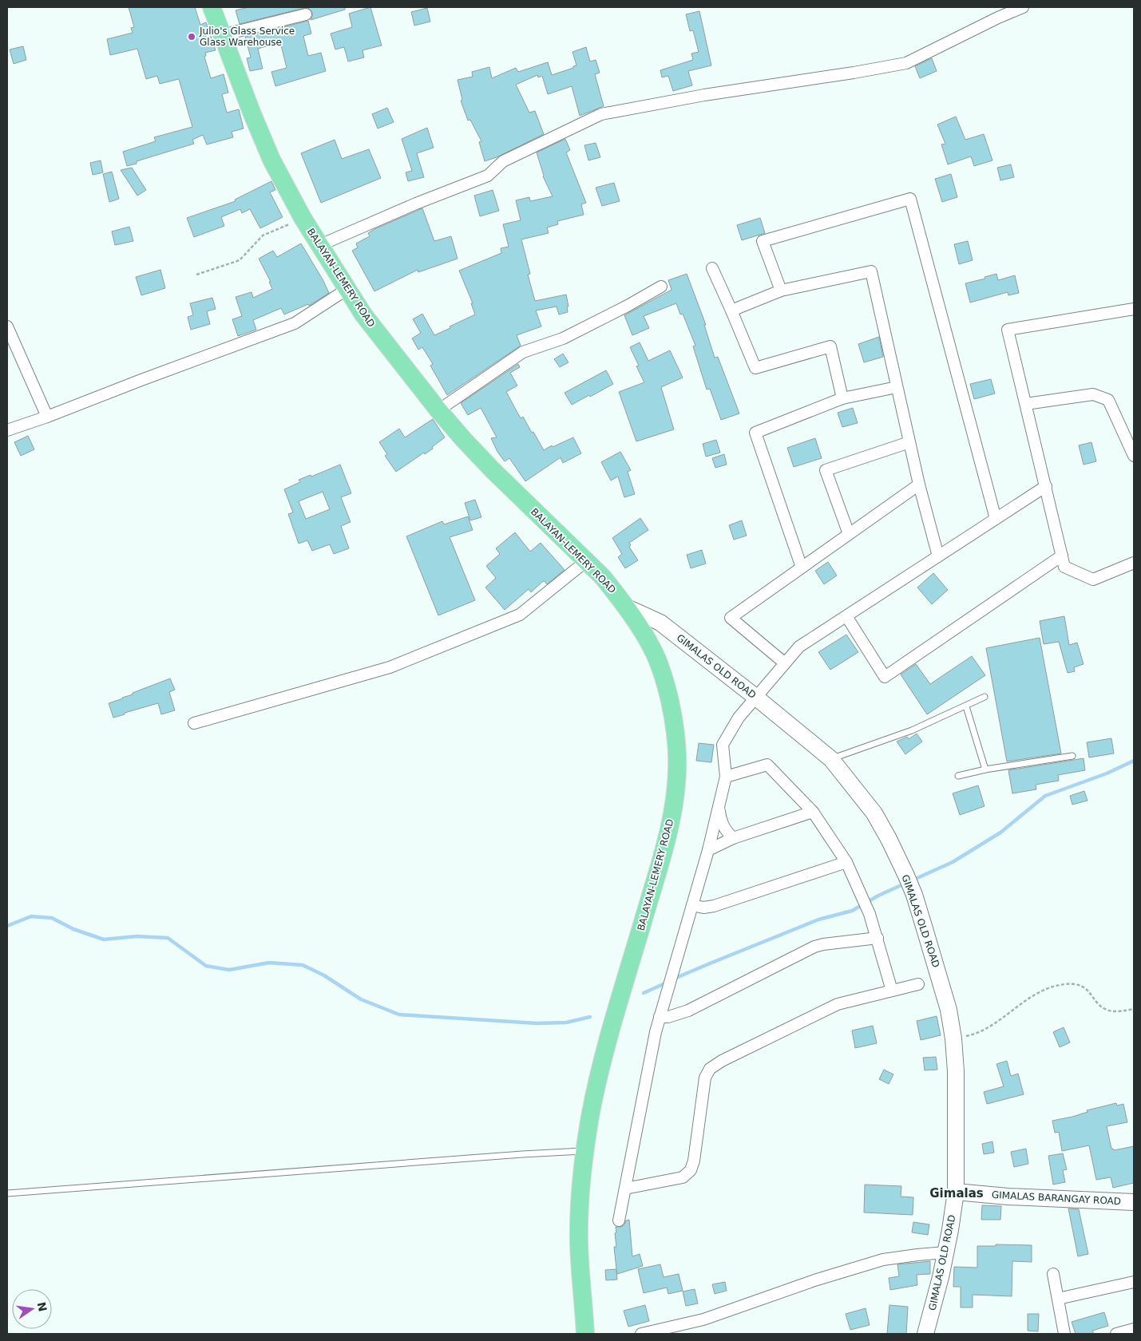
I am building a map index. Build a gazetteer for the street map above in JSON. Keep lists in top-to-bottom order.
{
  "streets": {
    "main road": ["BALAYAN-LEMERY ROAD"],
    "street": ["GIMALAS OLD ROAD", "GIMALAS BARANGAY ROAD"]
  },
  "crossings": [
    ["BALAYAN-LEMERY ROAD", "GIMALAS OLD ROAD"],
    ["GIMALAS OLD ROAD", "GIMALAS BARANGAY ROAD"]
  ],
  "districts": ["Gimalas"],
  "places": ["Julio's Glass Service Glass Warehouse"],
  "north": "right"
}
